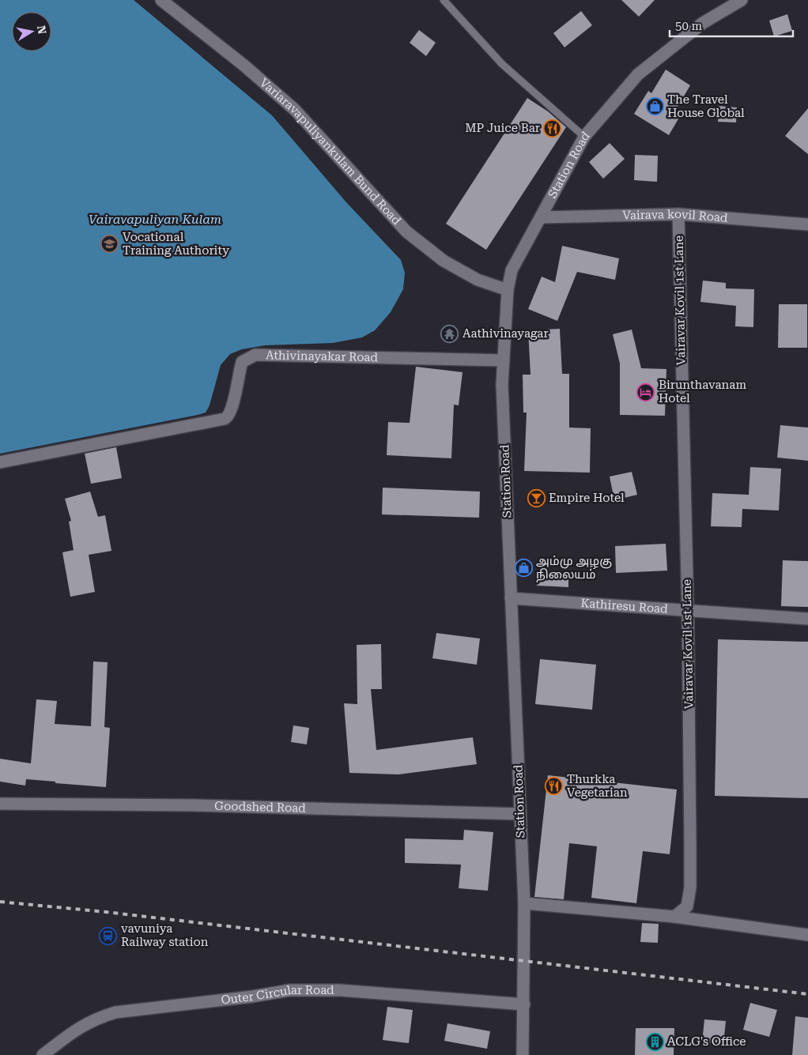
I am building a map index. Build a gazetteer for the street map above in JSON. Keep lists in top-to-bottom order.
{
  "streets": {
    "street": [
      "Variaravapuliyankulam Bund Road",
      "Station Road",
      "Vairava kovil Road",
      "Vairavar Kovil 1st Lane",
      "Athivinayakar Road",
      "Kathiresu Road",
      "Goodshed Road",
      "Outer Circular Road"
    ]
  },
  "crossings": [
    ["Variaravapuliyankulam Bund Road", "Station Road"],
    ["Station Road", "Vairava kovil Road"],
    ["Station Road", "Athivinayakar Road"],
    ["Station Road", "Kathiresu Road"],
    ["Station Road", "Goodshed Road"],
    ["Station Road", "Outer Circular Road"],
    ["Vairava kovil Road", "Vairavar Kovil 1st Lane"],
    ["Vairavar Kovil 1st Lane", "Kathiresu Road"]
  ],
  "water": ["Vairavapuliyan Kulam"],
  "places": {
    "shop": ["The Travel House Global", "அம்மு அழகு நிலையம்"],
    "restaurant": ["MP Juice Bar", "Thurkka Vegetarian"],
    "school or university": ["Vocational Training Authority"],
    "temple": ["Aathivinayagar"],
    "hotel": ["Birunthavanam Hotel"],
    "bar": ["Empire Hotel"],
    "station": ["vavuniya Railway station"],
    "building": ["ACLG's Office"]
  },
  "scale_bar": "50 m",
  "north": "right"
}
